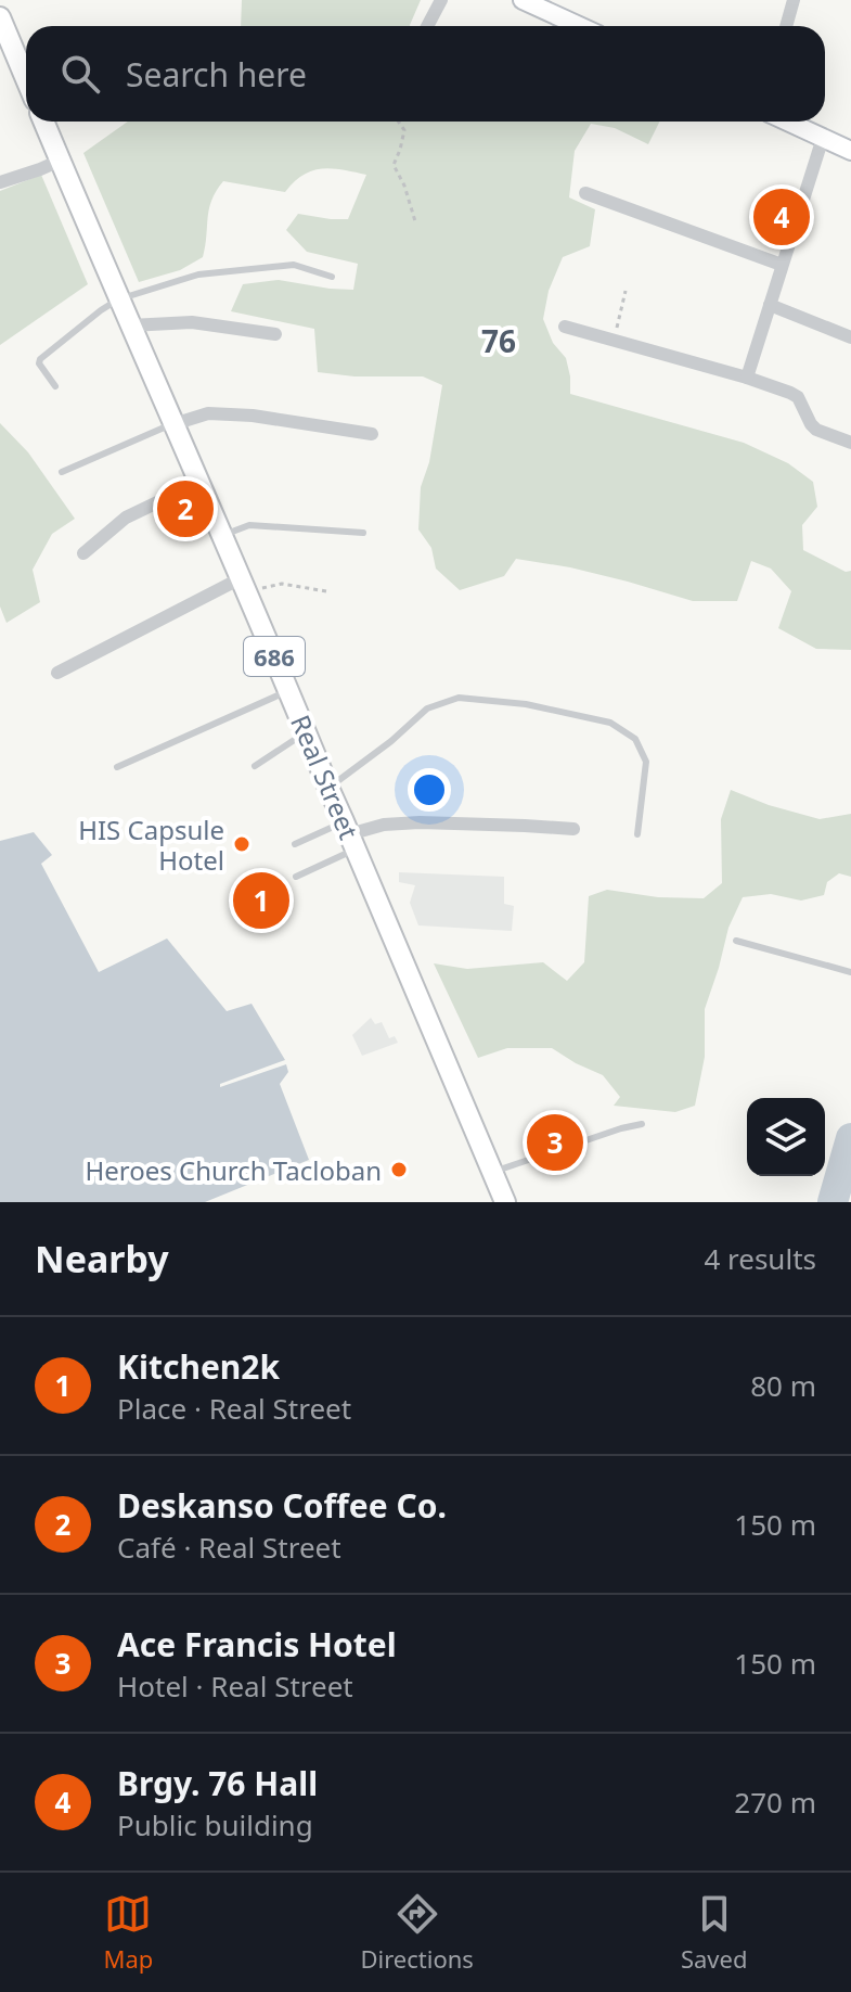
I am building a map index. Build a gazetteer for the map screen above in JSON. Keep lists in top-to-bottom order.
{
  "streets": {
    "main road": ["686", "Real Street"]
  },
  "districts": ["76"],
  "places": ["HIS Capsule Hotel", "Heroes Church Tacloban"],
  "page": {
    "search": "Search here",
    "pins": [
      "4",
      "2",
      "1",
      "3"
    ],
    "heading": ["Nearby", "4 results"],
    "list": [
      {
        "mark": "1",
        "name": "Kitchen2k",
        "note": "Place · Real Street",
        "value": "80 m"
      },
      {
        "mark": "2",
        "name": "Deskanso Coffee Co.",
        "note": "Café · Real Street",
        "value": "150 m"
      },
      {
        "mark": "3",
        "name": "Ace Francis Hotel",
        "note": "Hotel · Real Street",
        "value": "150 m"
      },
      {
        "mark": "4",
        "name": "Brgy. 76 Hall",
        "note": "Public building",
        "value": "270 m"
      }
    ],
    "nav": ["Map", "Directions", "Saved"]
  }
}
